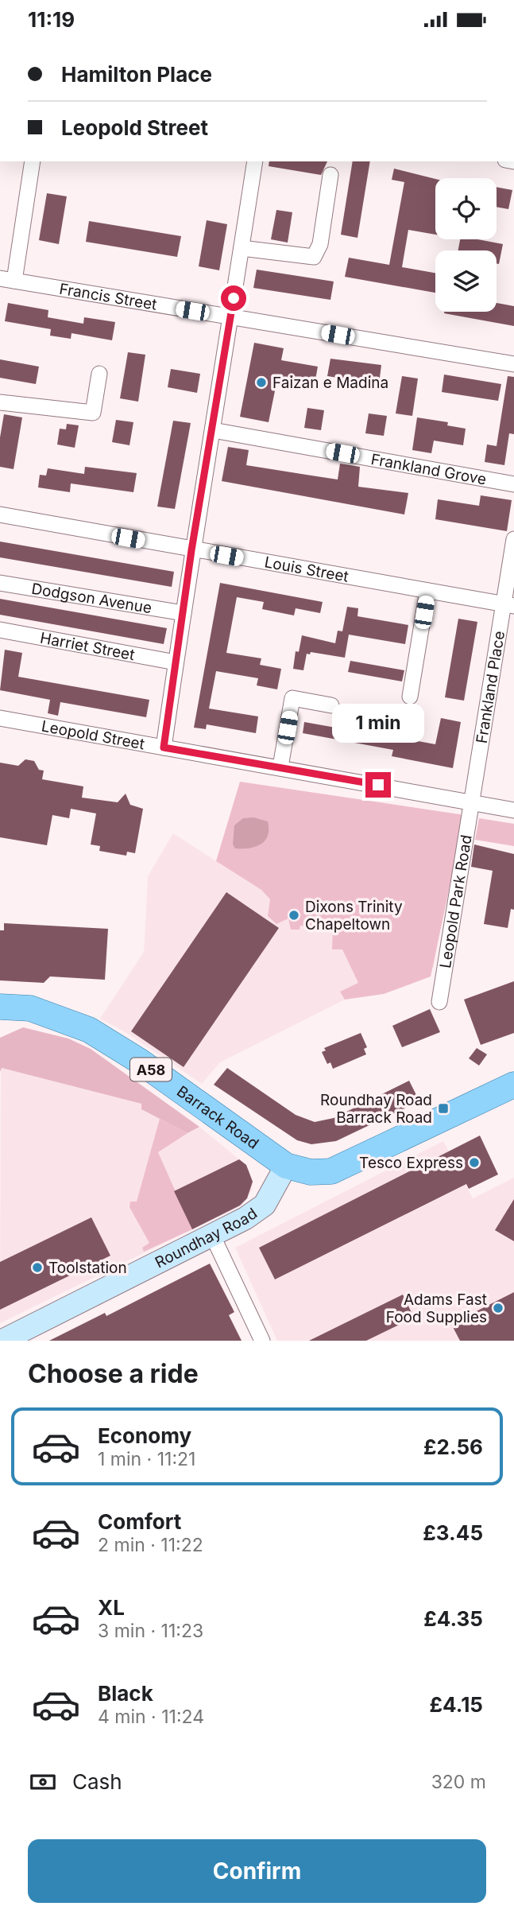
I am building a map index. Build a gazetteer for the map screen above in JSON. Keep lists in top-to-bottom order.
{
  "streets": {
    "main road": ["A58", "Barrack Road"],
    "street": [
      "Francis Street",
      "Frankland Grove",
      "Louis Street",
      "Dodgson Avenue",
      "Harriet Street",
      "Frankland Place",
      "Leopold Street",
      "Leopold Park Road",
      "Roundhay Road"
    ]
  },
  "crossings": [
    ["Louis Street", "Frankland Place"],
    ["Frankland Place", "Leopold Street"],
    ["Frankland Place", "Leopold Park Road"],
    ["Leopold Street", "Leopold Park Road"],
    ["A58", "Barrack Road"],
    ["A58", "Roundhay Road"],
    ["Barrack Road", "Roundhay Road"]
  ],
  "places": {
    "other": [
      "Faizan e Madina",
      "Dixons Trinity Chapeltown",
      "Tesco Express",
      "Toolstation",
      "Adams Fast Food Supplies"
    ],
    "transit": ["Roundhay Road Barrack Road"]
  },
  "page": {
    "status": "11:19",
    "banner": ["Hamilton Place", "Leopold Street"],
    "bubble": "1 min",
    "heading": "Choose a ride",
    "list": [
      {
        "name": "Economy",
        "note": "1 min · 11:21",
        "value": "£2.56"
      },
      {
        "name": "Comfort",
        "note": "2 min · 11:22",
        "value": "£3.45"
      },
      {
        "name": "XL",
        "note": "3 min · 11:23",
        "value": "£4.35"
      },
      {
        "name": "Black",
        "note": "4 min · 11:24",
        "value": "£4.15"
      }
    ],
    "pay": ["Cash", "320 m"],
    "buttons": "Confirm"
  }
}
